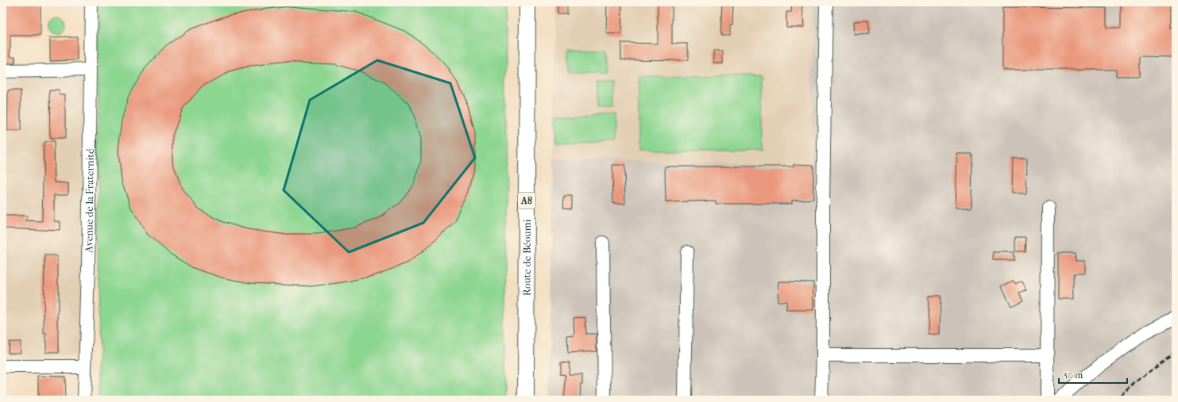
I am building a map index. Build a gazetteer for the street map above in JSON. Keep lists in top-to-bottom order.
{
  "streets": {
    "main road": ["A8", "Route de Béoumi"],
    "street": ["Avenue de la Fraternité"]
  },
  "scale_bar": "50 m"
}
